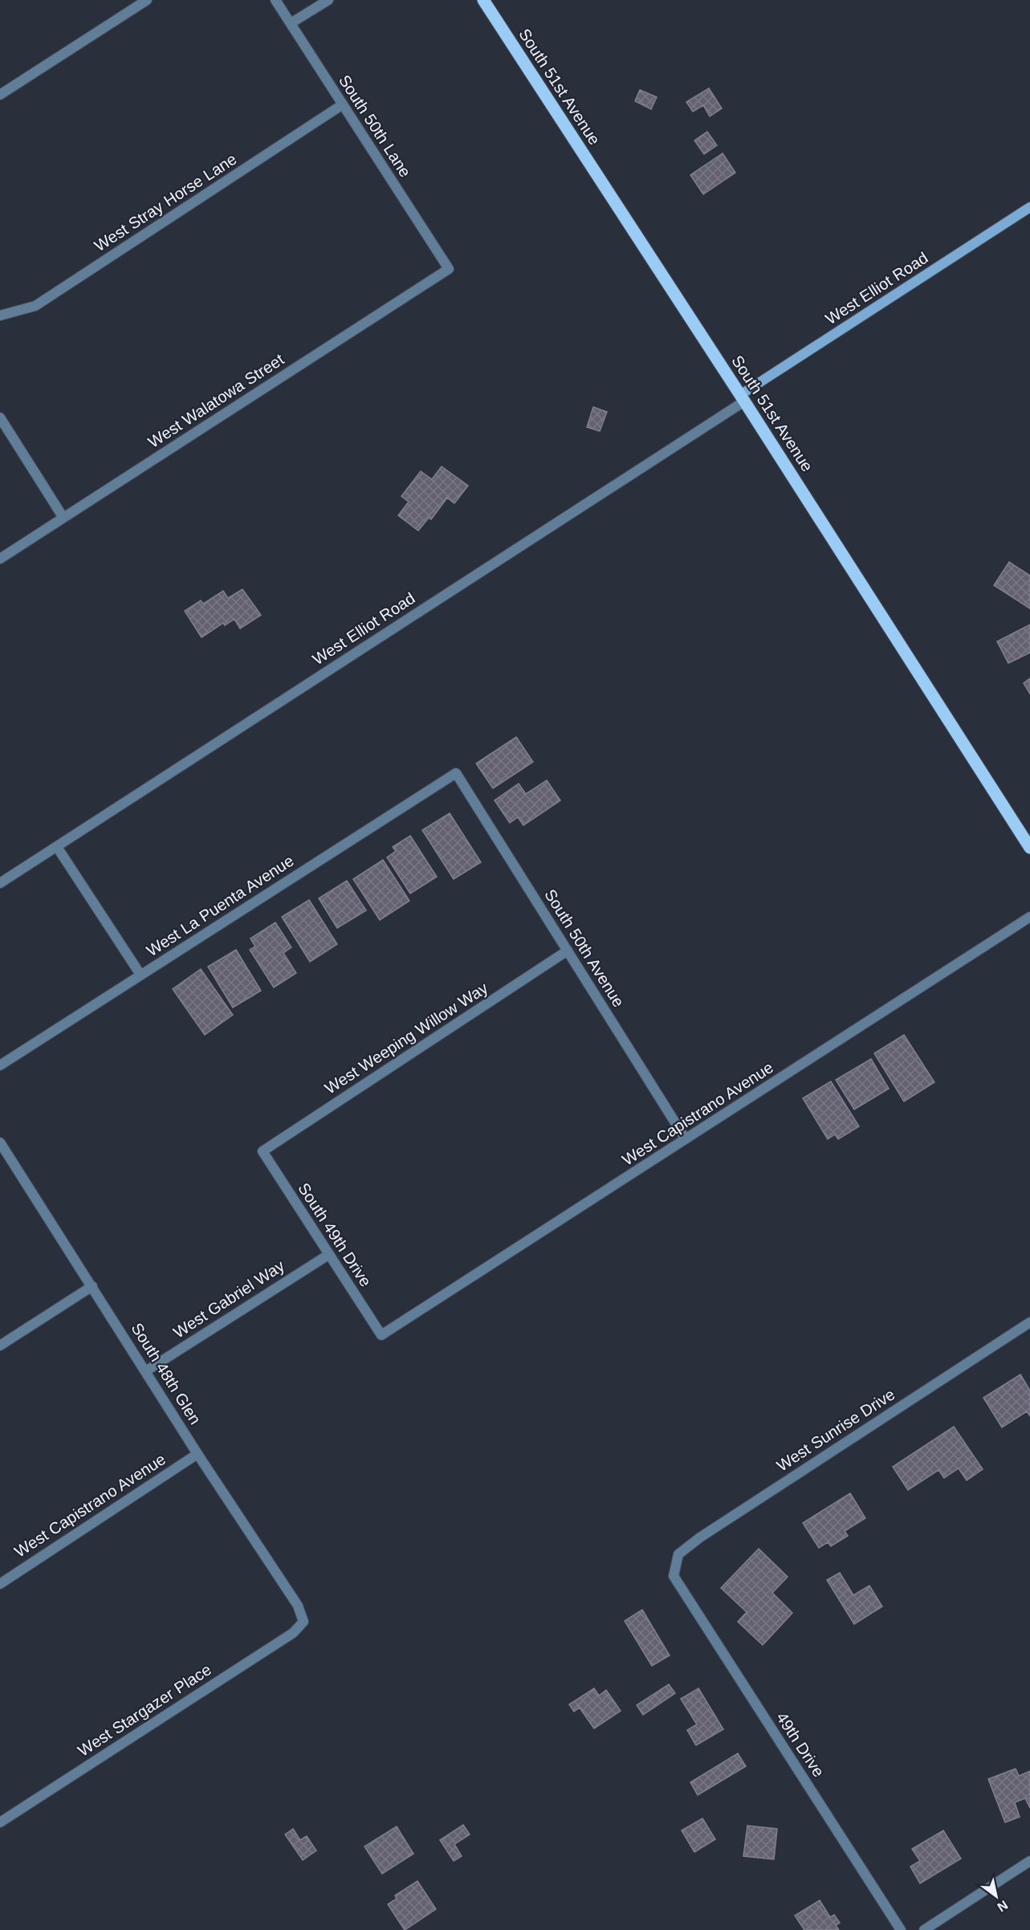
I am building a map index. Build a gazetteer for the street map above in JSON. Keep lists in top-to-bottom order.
{
  "streets": {
    "main road": ["South 51st Avenue", "West Elliot Road"],
    "street": [
      "South 50th Lane",
      "West Stray Horse Lane",
      "West Walatowa Street",
      "West La Puenta Avenue",
      "South 50th Avenue",
      "West Weeping Willow Way",
      "West Capistrano Avenue",
      "South 49th Drive",
      "West Gabriel Way",
      "South 48th Glen",
      "West Sunrise Drive",
      "West Stargazer Place",
      "49th Drive"
    ]
  },
  "crossings": [
    ["South 51st Avenue", "West Elliot Road"],
    ["South 50th Lane", "West Stray Horse Lane"],
    ["South 50th Lane", "West Walatowa Street"],
    ["West La Puenta Avenue", "South 50th Avenue"],
    ["South 50th Avenue", "West Weeping Willow Way"],
    ["South 50th Avenue", "West Capistrano Avenue"],
    ["West Weeping Willow Way", "South 49th Drive"],
    ["West Capistrano Avenue", "South 49th Drive"],
    ["West Capistrano Avenue", "South 48th Glen"],
    ["South 49th Drive", "West Gabriel Way"],
    ["West Gabriel Way", "South 48th Glen"],
    ["South 48th Glen", "West Stargazer Place"],
    ["West Sunrise Drive", "49th Drive"]
  ],
  "north": "bottom right"
}
